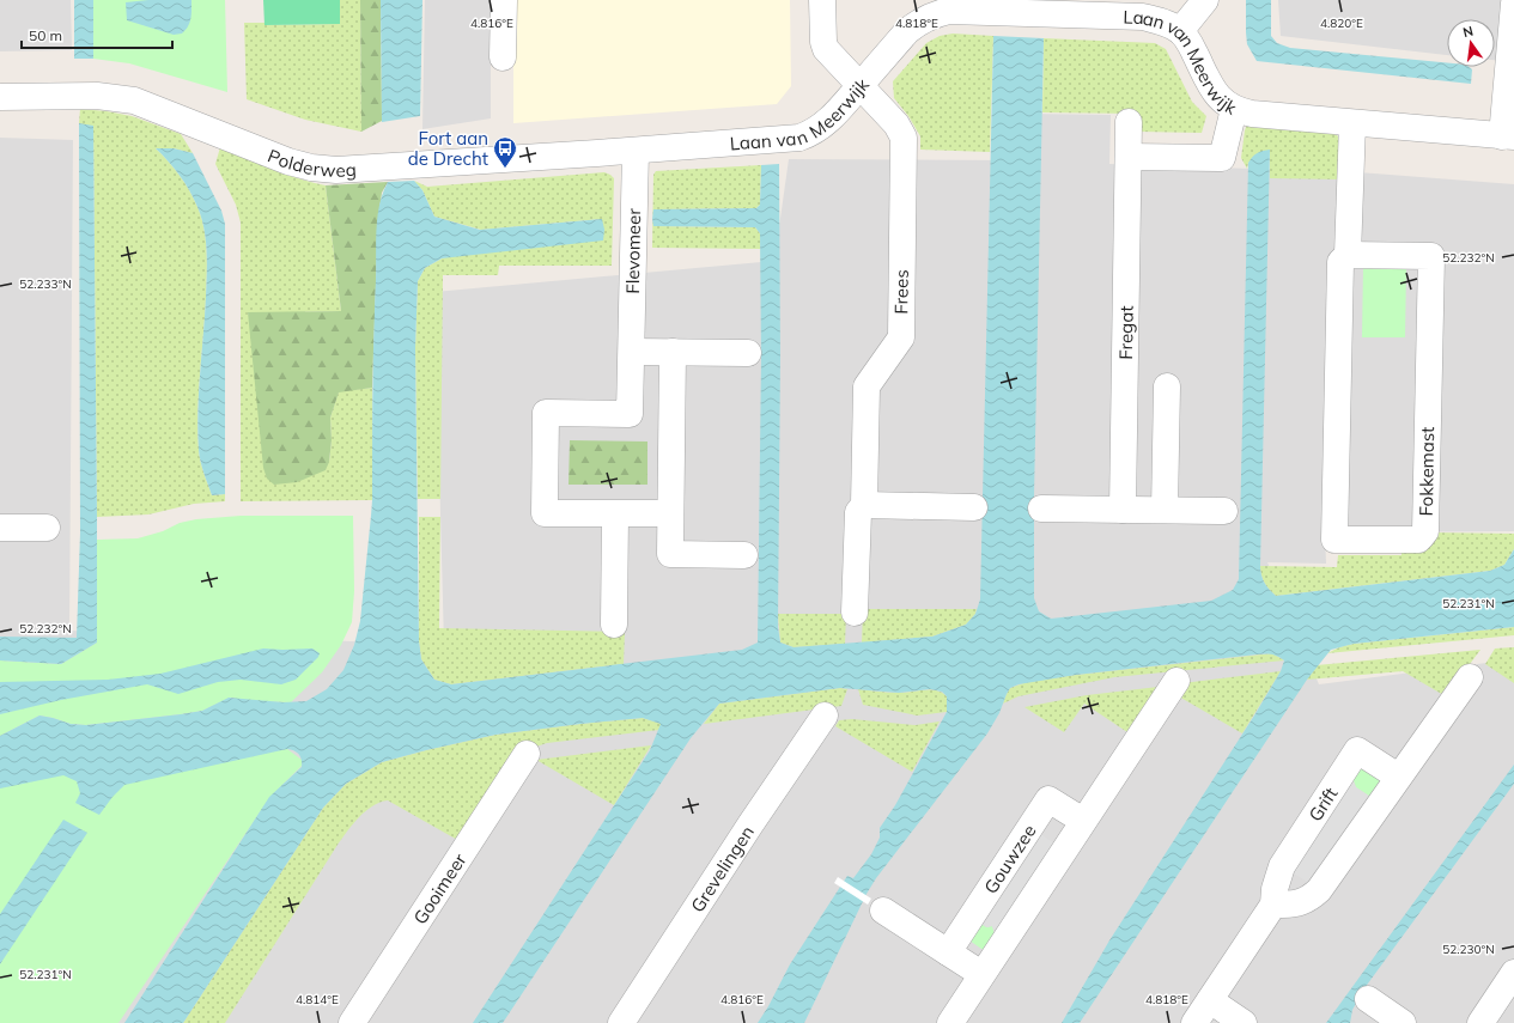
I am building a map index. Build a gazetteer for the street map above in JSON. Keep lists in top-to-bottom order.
{
  "streets": {
    "street": [
      "Laan van Meerwijk",
      "Polderweg",
      "Flevomeer",
      "Frees",
      "Fregat",
      "Fokkemast",
      "Grift",
      "Gouwzee",
      "Grevelingen",
      "Gooimeer"
    ]
  },
  "crossings": [
    ["Laan van Meerwijk", "Polderweg"],
    ["Laan van Meerwijk", "Flevomeer"],
    ["Laan van Meerwijk", "Frees"],
    ["Laan van Meerwijk", "Fokkemast"],
    ["Polderweg", "Flevomeer"]
  ],
  "places": {
    "bus stop": ["Fort aan de Drecht"]
  },
  "scale_bar": "50 m",
  "north": "top",
  "coordinates": [
    "4.816°E",
    "4.818°E",
    "4.820°E",
    "52.232°N",
    "52.233°N",
    "52.231°N",
    "52.230°N",
    "4.814°E"
  ]
}
